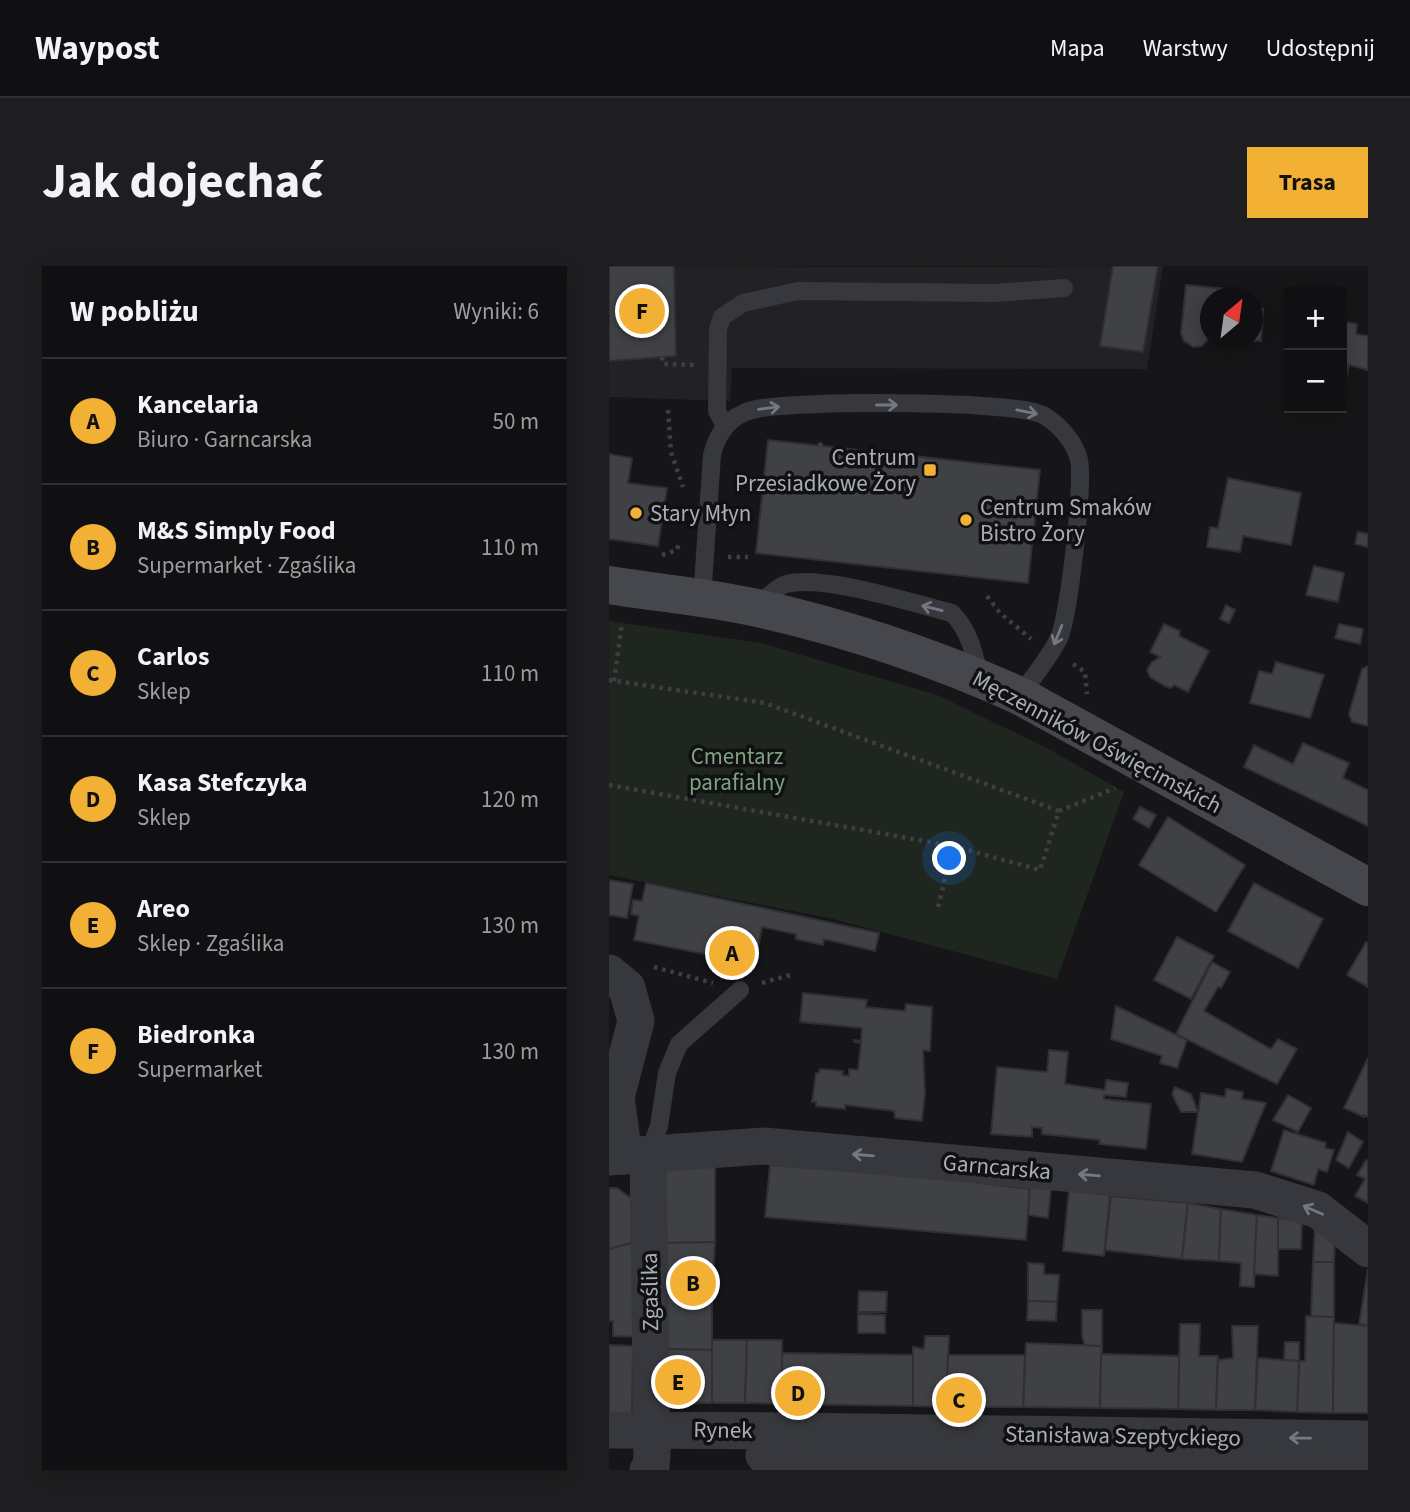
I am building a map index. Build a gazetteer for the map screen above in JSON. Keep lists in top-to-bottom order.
{
  "streets": {
    "street": [
      "Męczenników Oświęcimskich",
      "Garncarska",
      "Zgaślika",
      "Rynek",
      "Stanisława Szeptyckiego"
    ]
  },
  "crossings": [
    ["Garncarska", "Zgaślika"],
    ["Zgaślika", "Rynek"],
    ["Rynek", "Stanisława Szeptyckiego"]
  ],
  "one_way": ["Garncarska"],
  "parks": ["Cmentarz parafialny"],
  "places": {
    "transit": ["Centrum Przesiadkowe Żory"],
    "other": ["Stary Młyn", "Centrum Smaków Bistro Żory"]
  },
  "north": "top right",
  "page": {
    "header": "Waypost",
    "nav": ["Mapa", "Warstwy", "Udostępnij"],
    "title": "Jak dojechać",
    "buttons": "Trasa",
    "heading": ["W pobliżu", "Wyniki: 6"],
    "pins": [
      "F",
      "A",
      "B",
      "E",
      "D",
      "C"
    ],
    "map_buttons": ["+", "−"],
    "list": [
      {
        "mark": "A",
        "name": "Kancelaria",
        "note": "Biuro · Garncarska",
        "value": "50 m"
      },
      {
        "mark": "B",
        "name": "M&S Simply Food",
        "note": "Supermarket · Zgaślika",
        "value": "110 m"
      },
      {
        "mark": "C",
        "name": "Carlos",
        "note": "Sklep",
        "value": "110 m"
      },
      {
        "mark": "D",
        "name": "Kasa Stefczyka",
        "note": "Sklep",
        "value": "120 m"
      },
      {
        "mark": "E",
        "name": "Areo",
        "note": "Sklep · Zgaślika",
        "value": "130 m"
      },
      {
        "mark": "F",
        "name": "Biedronka",
        "note": "Supermarket",
        "value": "130 m"
      }
    ]
  }
}
